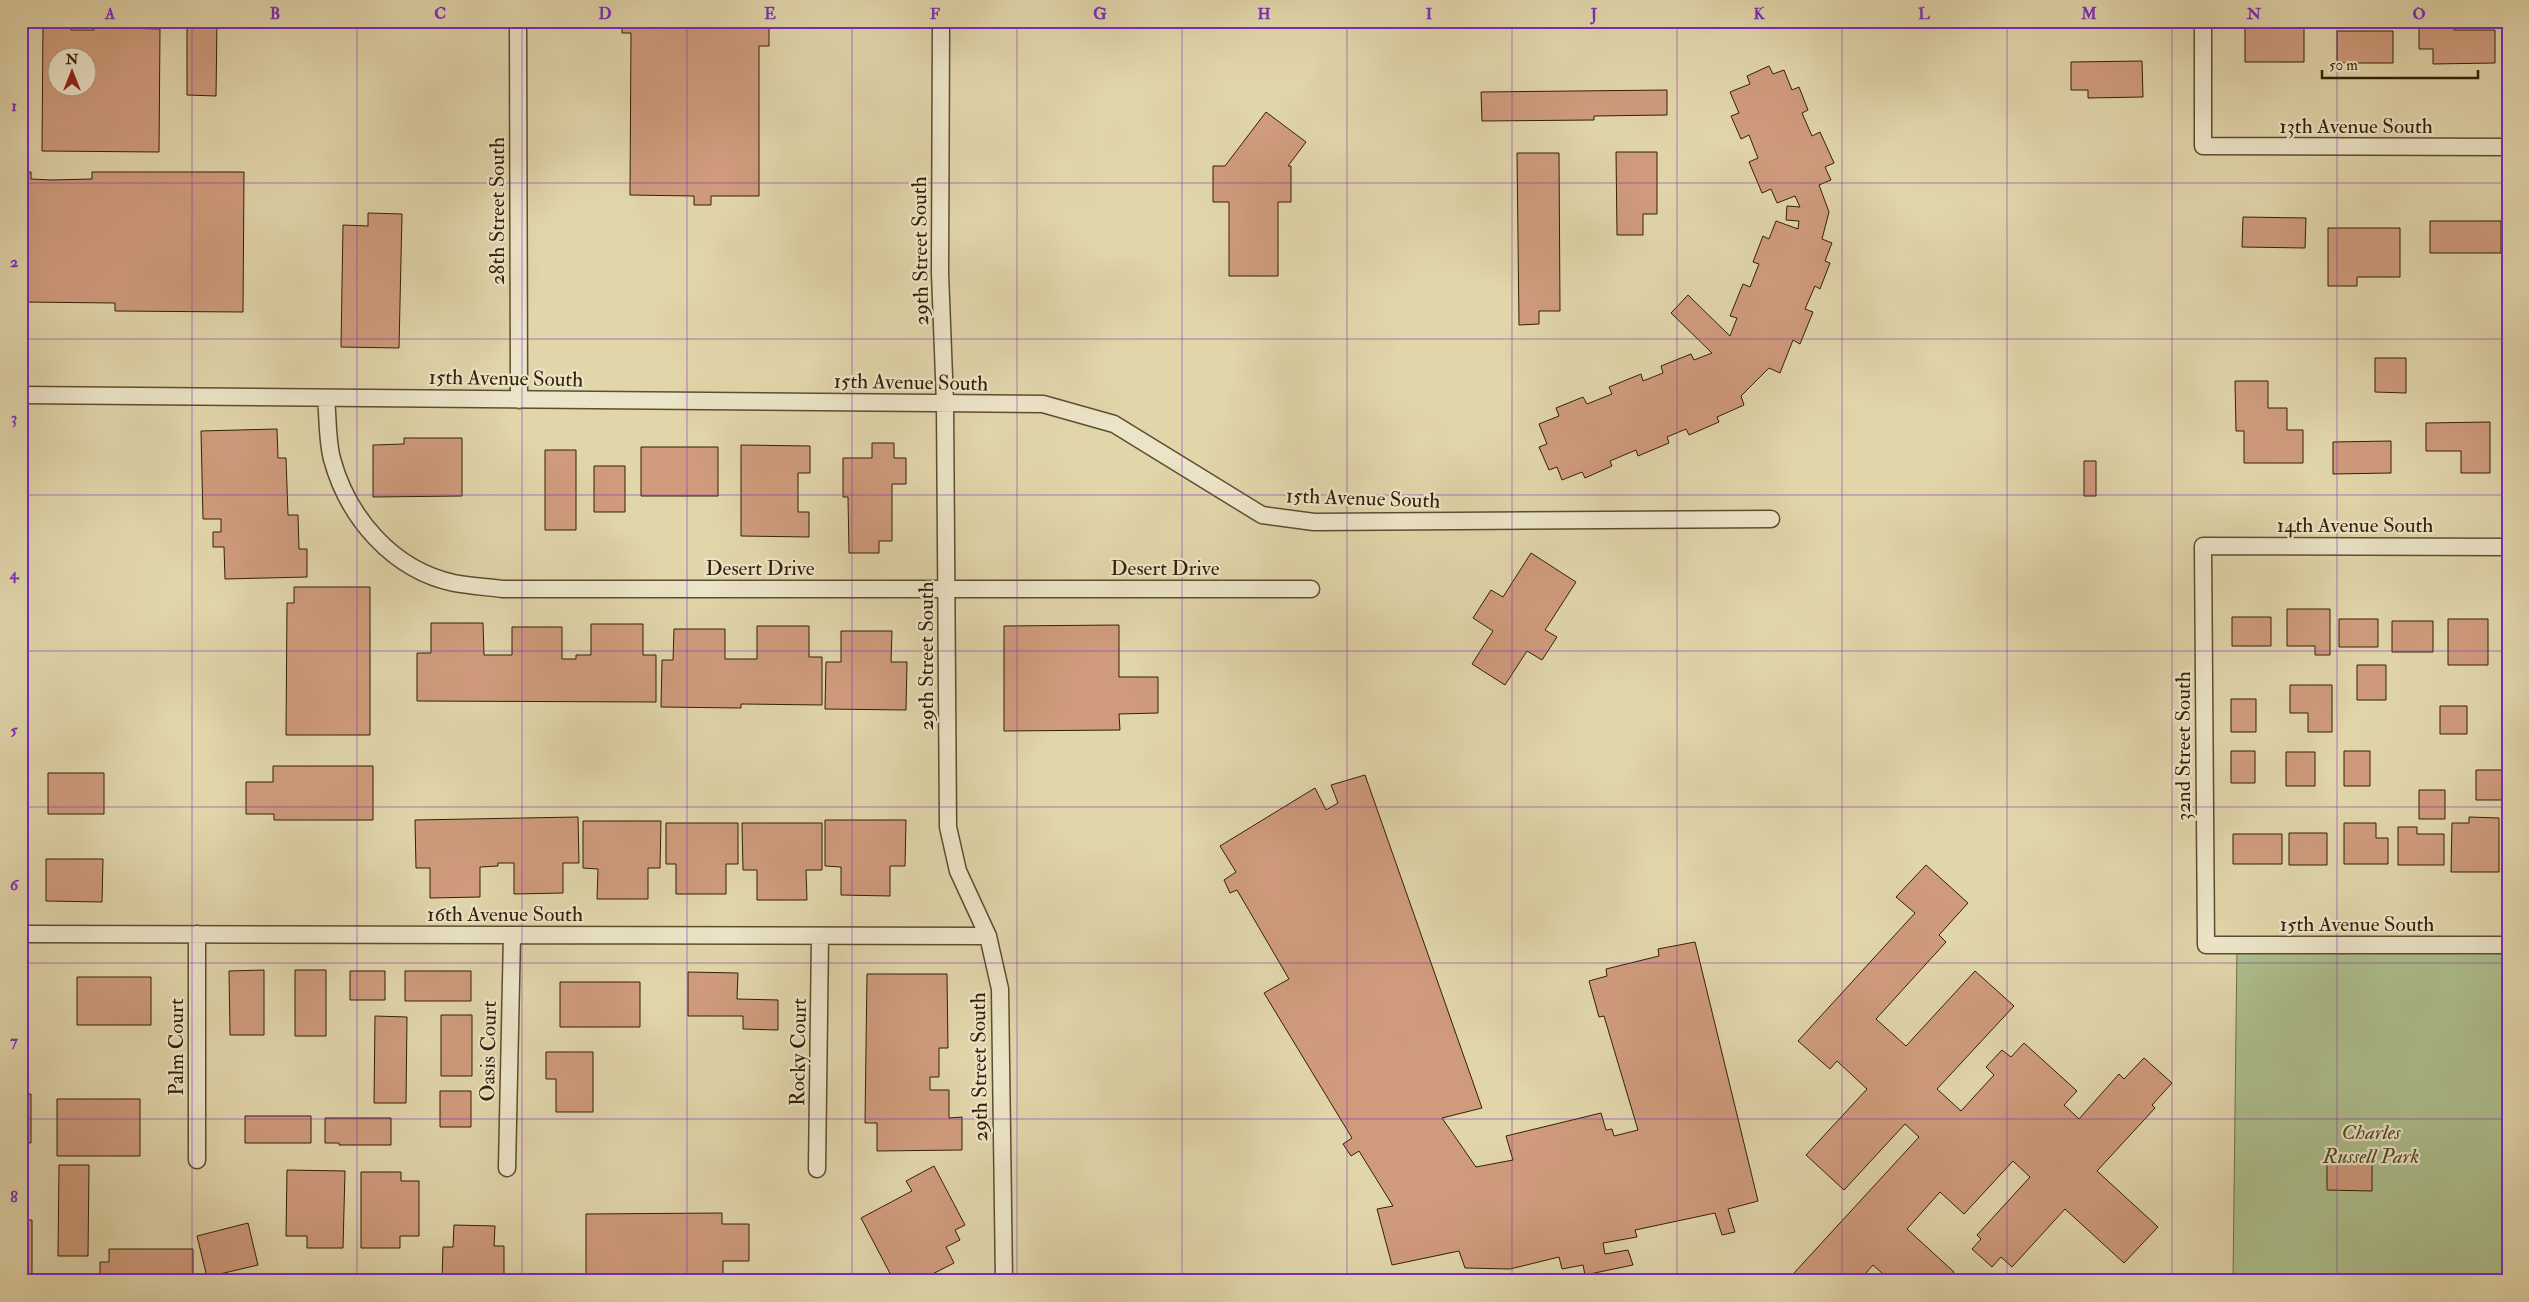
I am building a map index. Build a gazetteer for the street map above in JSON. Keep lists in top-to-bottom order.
{
  "streets": {
    "street": [
      "13th Avenue South",
      "28th Street South",
      "29th Street South",
      "15th Avenue South",
      "14th Avenue South",
      "Desert Drive",
      "32nd Street South",
      "16th Avenue South",
      "Palm Court",
      "Oasis Court",
      "Rocky Court"
    ]
  },
  "crossings": [
    ["28th Street South", "15th Avenue South"],
    ["29th Street South", "15th Avenue South"],
    ["29th Street South", "Desert Drive"],
    ["29th Street South", "16th Avenue South"],
    ["15th Avenue South", "Desert Drive"],
    ["15th Avenue South", "32nd Street South"],
    ["14th Avenue South", "32nd Street South"],
    ["16th Avenue South", "Palm Court"],
    ["16th Avenue South", "Oasis Court"],
    ["16th Avenue South", "Rocky Court"]
  ],
  "parks": ["Charles Russell Park"],
  "scale_bar": "50 m",
  "north": "top",
  "grid": {
    "columns": [
      "A",
      "B",
      "C",
      "D",
      "E",
      "F",
      "G",
      "H",
      "I",
      "J",
      "K",
      "L",
      "M",
      "N",
      "O"
    ],
    "rows": [
      "1",
      "2",
      "3",
      "4",
      "5",
      "6",
      "7",
      "8"
    ]
  }
}
